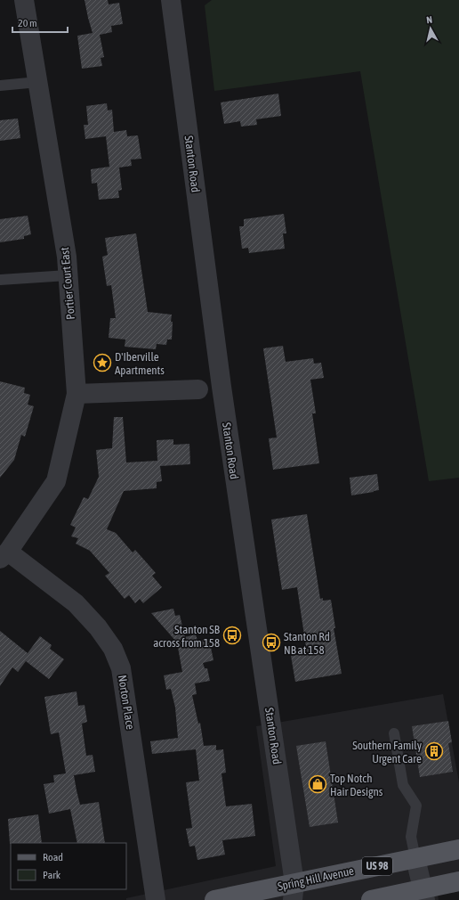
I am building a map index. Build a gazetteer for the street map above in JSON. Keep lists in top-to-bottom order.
{
  "streets": {
    "main road": ["US 98", "Spring Hill Avenue"],
    "street": ["Stanton Road", "Portier Court East", "Norton Place"]
  },
  "crossings": [
    ["Stanton Road", "Spring Hill Avenue"],
    ["Portier Court East", "Norton Place"]
  ],
  "places": {
    "place": ["D'Iberville Apartments"],
    "bus stop": ["Stanton SB across from 158", "Stanton Rd NB at 158"],
    "building": ["Southern Family Urgent Care"],
    "shop": ["Top Notch Hair Designs"]
  },
  "legend": ["Road", "Park"],
  "scale_bar": "20 m",
  "north": "top"
}
